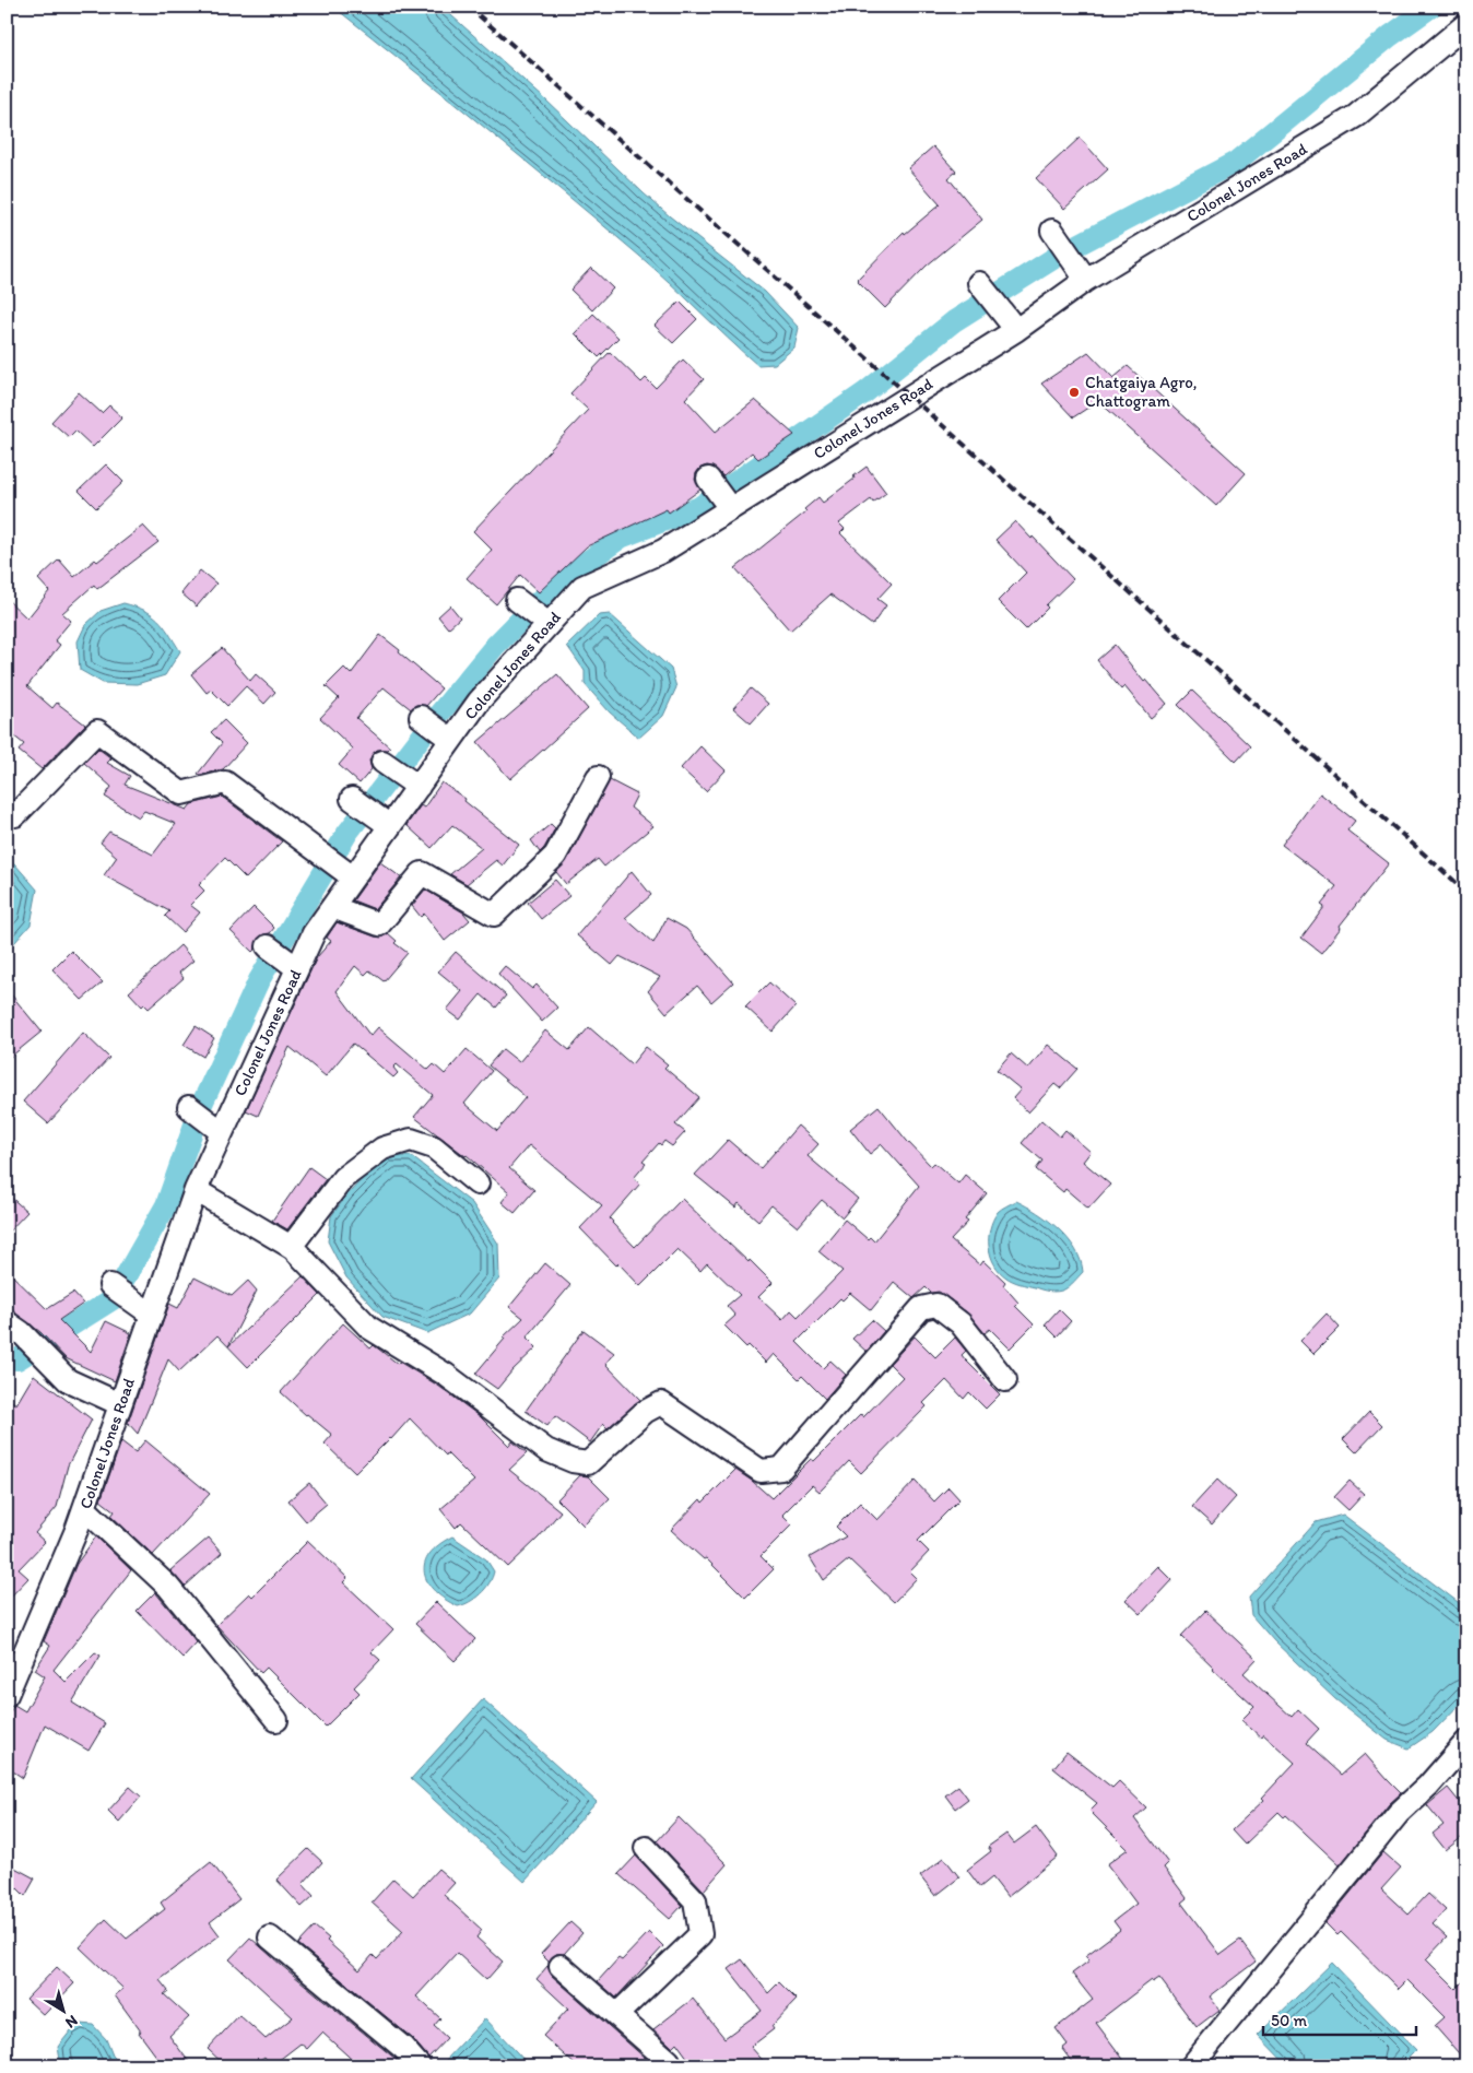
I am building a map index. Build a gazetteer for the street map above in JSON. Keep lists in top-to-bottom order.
{
  "streets": {
    "street": ["Colonel Jones Road"]
  },
  "places": ["Chatgaiya Agro, Chattogram"],
  "scale_bar": "50 m",
  "north": "bottom right"
}
